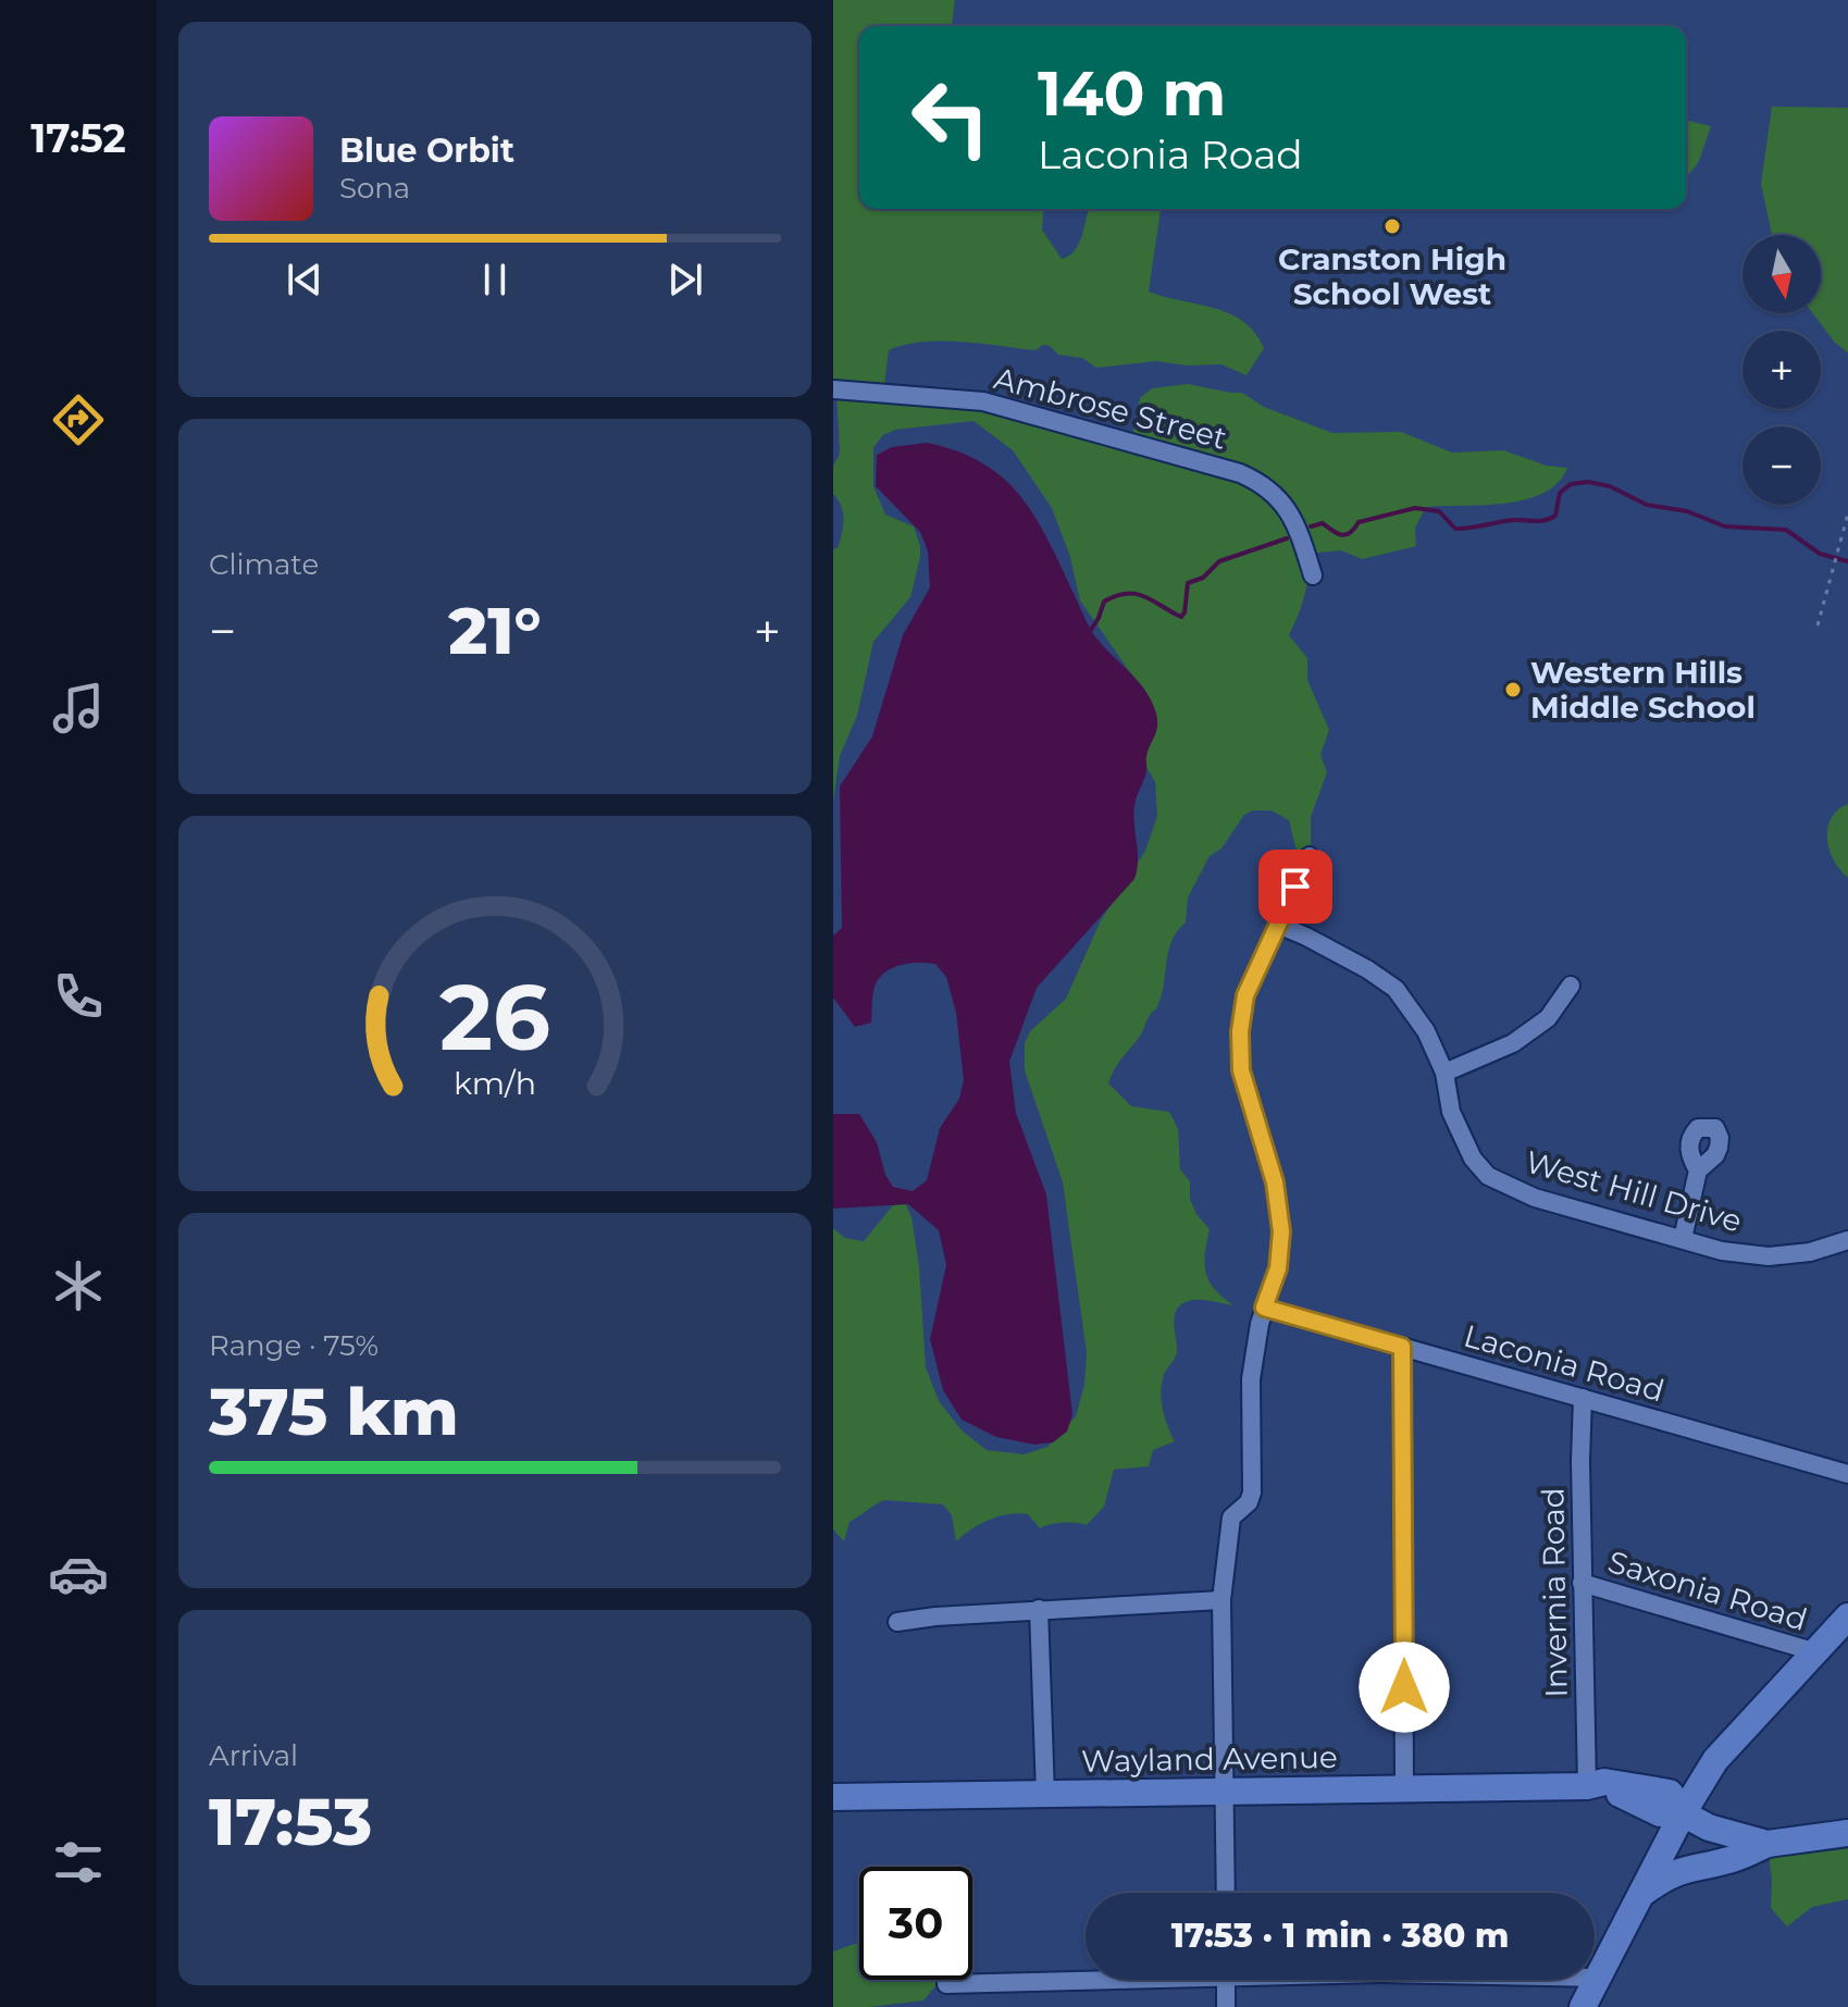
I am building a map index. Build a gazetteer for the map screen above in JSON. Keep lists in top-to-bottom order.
{
  "streets": {
    "main road": ["Wayland Avenue"],
    "street": [
      "Ambrose Street",
      "West Hill Drive",
      "Laconia Road",
      "Saxonia Road",
      "Invernia Road"
    ]
  },
  "crossings": [
    ["Laconia Road", "Invernia Road"],
    ["Saxonia Road", "Invernia Road"],
    ["Invernia Road", "Wayland Avenue"]
  ],
  "places": ["Cranston High School West", "Western Hills Middle School"],
  "north": "bottom",
  "page": {
    "tabs": "17:52",
    "turn": ["140 m", "Laconia Road"],
    "song": ["Blue Orbit", "Sona"],
    "map_buttons": ["+", "−"],
    "tile": [
      "Climate",
      ["Range · 75%", "375 km"],
      ["Arrival", "17:53"]
    ],
    "heat": ["−", "21°", "+"],
    "limit": "30",
    "trip": "17:53 · 1 min · 380 m",
    "gauge": ["26", "km/h"]
  }
}
